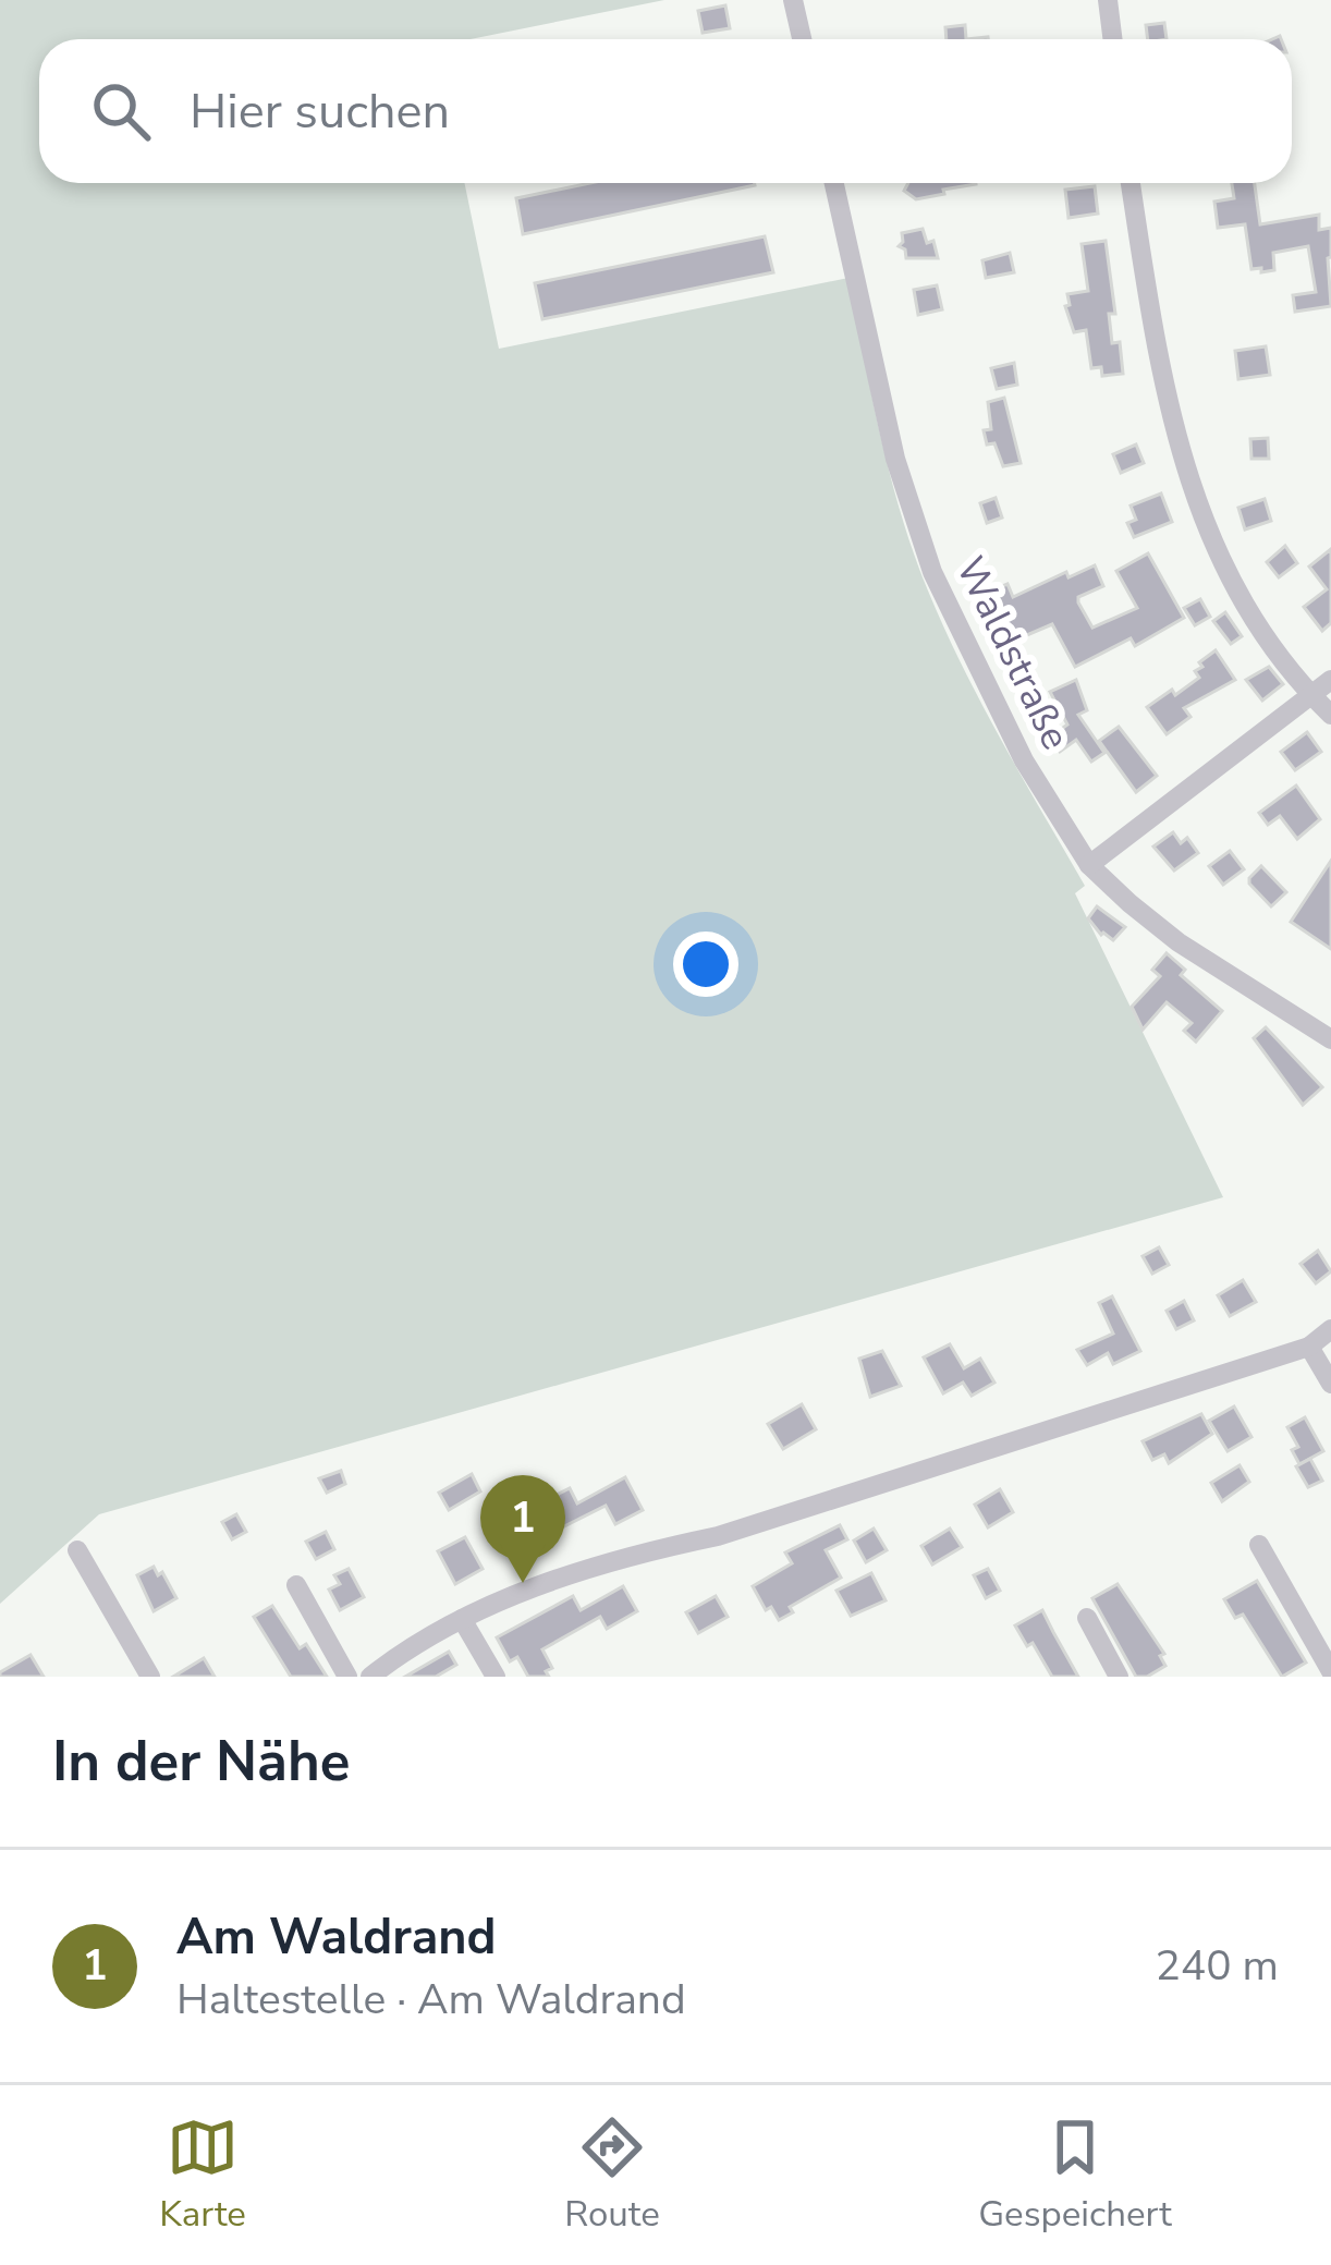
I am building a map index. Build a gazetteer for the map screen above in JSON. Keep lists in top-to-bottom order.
{
  "streets": {
    "street": ["Waldstraße"]
  },
  "page": {
    "search": "Hier suchen",
    "pins": "1",
    "heading": "In der Nähe",
    "list": [
      {
        "mark": "1",
        "name": "Am Waldrand",
        "note": "Haltestelle · Am Waldrand",
        "value": "240 m"
      }
    ],
    "nav": ["Karte", "Route", "Gespeichert"]
  }
}
